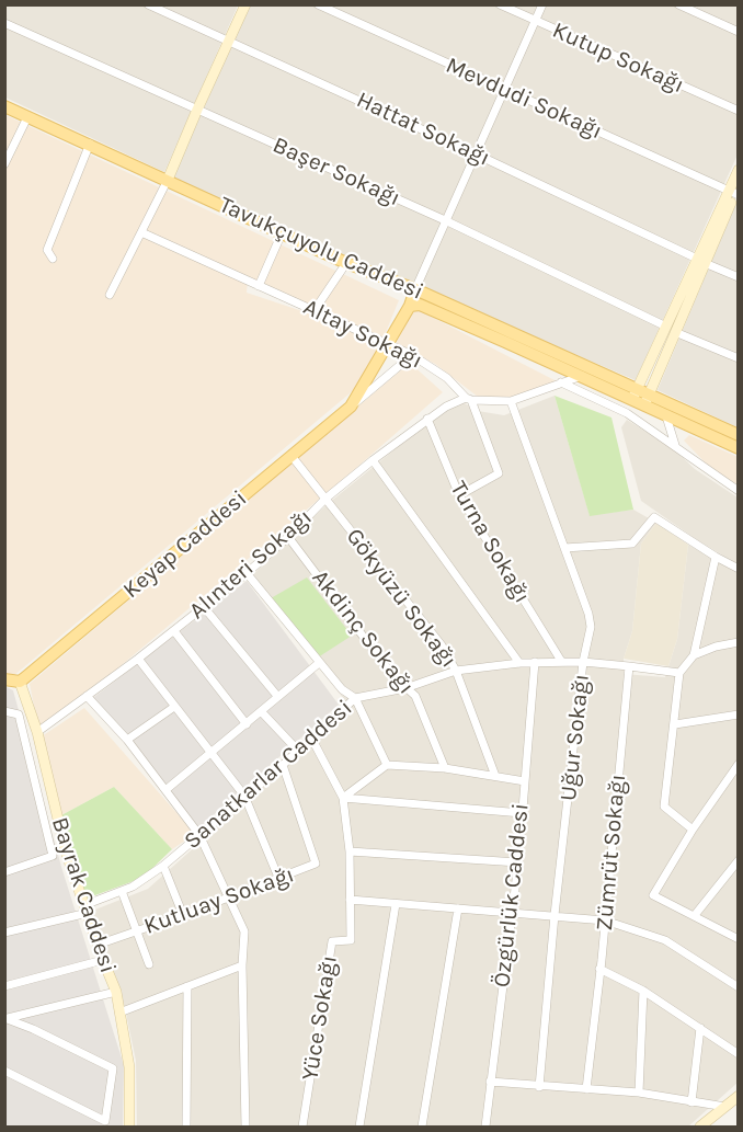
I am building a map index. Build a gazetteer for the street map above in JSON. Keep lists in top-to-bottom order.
{
  "streets": {
    "main road": ["Tavukçuyolu Caddesi", "Keyap Caddesi"],
    "street": [
      "Kutup Sokağı",
      "Mevdudi Sokağı",
      "Hattat Sokağı",
      "Başer Sokağı",
      "Altay Sokağı",
      "Turna Sokağı",
      "Alınteri Sokağı",
      "Gökyüzü Sokağı",
      "Akdinç Sokağı",
      "Uğur Sokağı",
      "Sanatkarlar Caddesi",
      "Zümrüt Sokağı",
      "Bayrak Caddesi",
      "Özgürlük Caddesi",
      "Kutluay Sokağı",
      "Yüce Sokağı"
    ]
  },
  "crossings": [
    ["Tavukçuyolu Caddesi", "Keyap Caddesi"],
    ["Altay Sokağı", "Keyap Caddesi"],
    ["Altay Sokağı", "Alınteri Sokağı"],
    ["Turna Sokağı", "Alınteri Sokağı"],
    ["Turna Sokağı", "Sanatkarlar Caddesi"],
    ["Keyap Caddesi", "Gökyüzü Sokağı"],
    ["Keyap Caddesi", "Bayrak Caddesi"],
    ["Alınteri Sokağı", "Gökyüzü Sokağı"],
    ["Alınteri Sokağı", "Akdinç Sokağı"],
    ["Alınteri Sokağı", "Bayrak Caddesi"],
    ["Gökyüzü Sokağı", "Sanatkarlar Caddesi"],
    ["Akdinç Sokağı", "Sanatkarlar Caddesi"],
    ["Uğur Sokağı", "Sanatkarlar Caddesi"],
    ["Sanatkarlar Caddesi", "Zümrüt Sokağı"],
    ["Sanatkarlar Caddesi", "Bayrak Caddesi"],
    ["Sanatkarlar Caddesi", "Özgürlük Caddesi"],
    ["Sanatkarlar Caddesi", "Kutluay Sokağı"],
    ["Sanatkarlar Caddesi", "Yüce Sokağı"],
    ["Bayrak Caddesi", "Kutluay Sokağı"]
  ]
}
